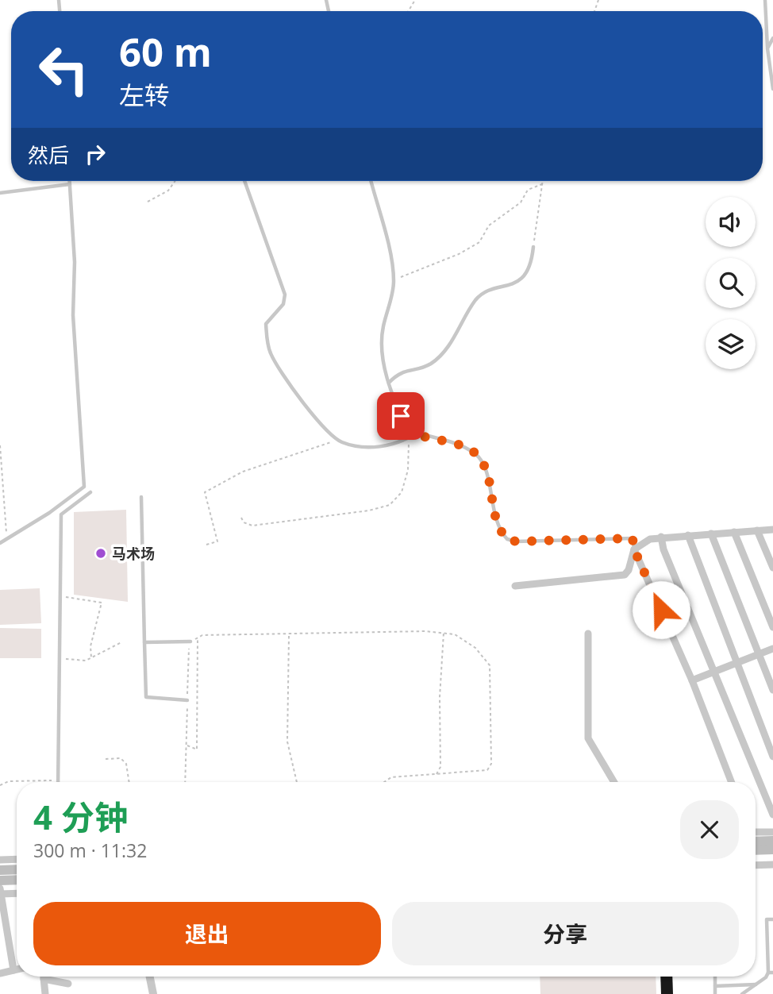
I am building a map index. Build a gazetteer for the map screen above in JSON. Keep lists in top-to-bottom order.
{
  "places": ["马术场"],
  "page": {
    "turn": ["60 m", "左转"],
    "then": "然后",
    "heading": ["4 分钟", "300 m · 11:32"],
    "buttons": ["退出", "分享"]
  }
}
